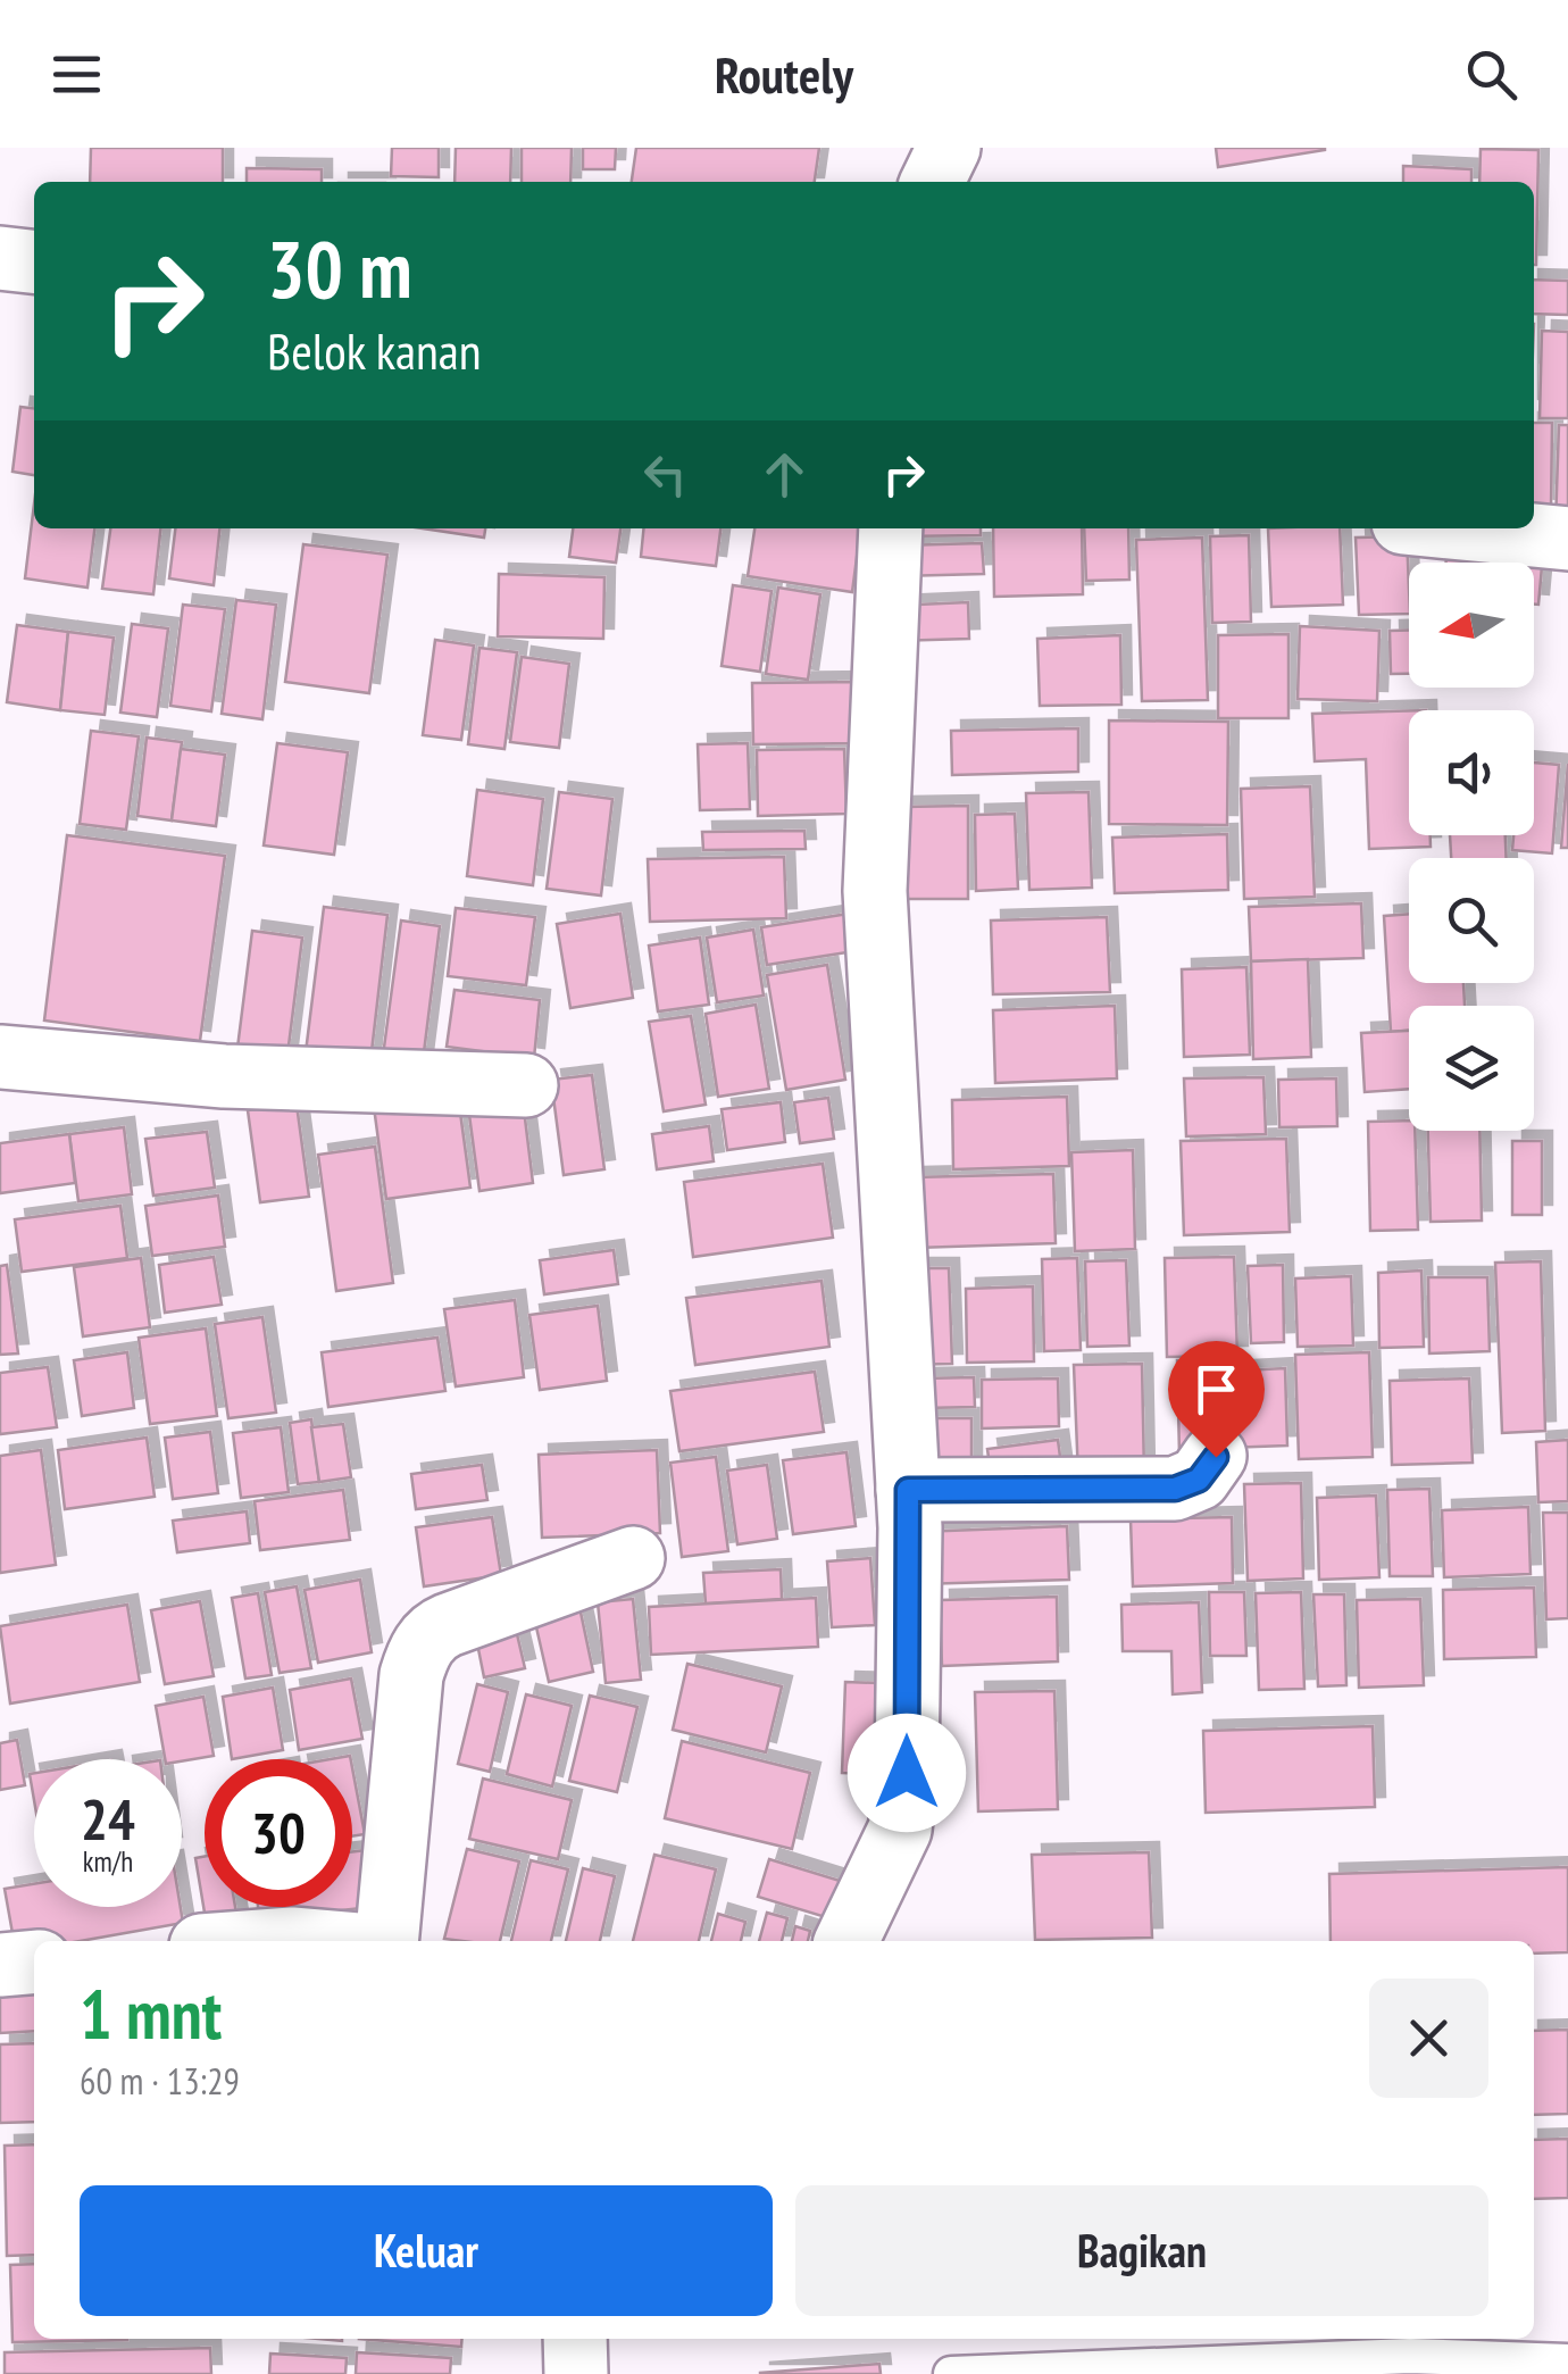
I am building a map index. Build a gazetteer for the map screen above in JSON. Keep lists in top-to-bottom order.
{
  "north": "left",
  "page": {
    "header": "Routely",
    "turn": ["30 m", "Belok kanan"],
    "speed": "24 km/h",
    "limit": "30",
    "heading": ["1 mnt", "60 m · 13:29"],
    "buttons": ["Keluar", "Bagikan"]
  }
}
